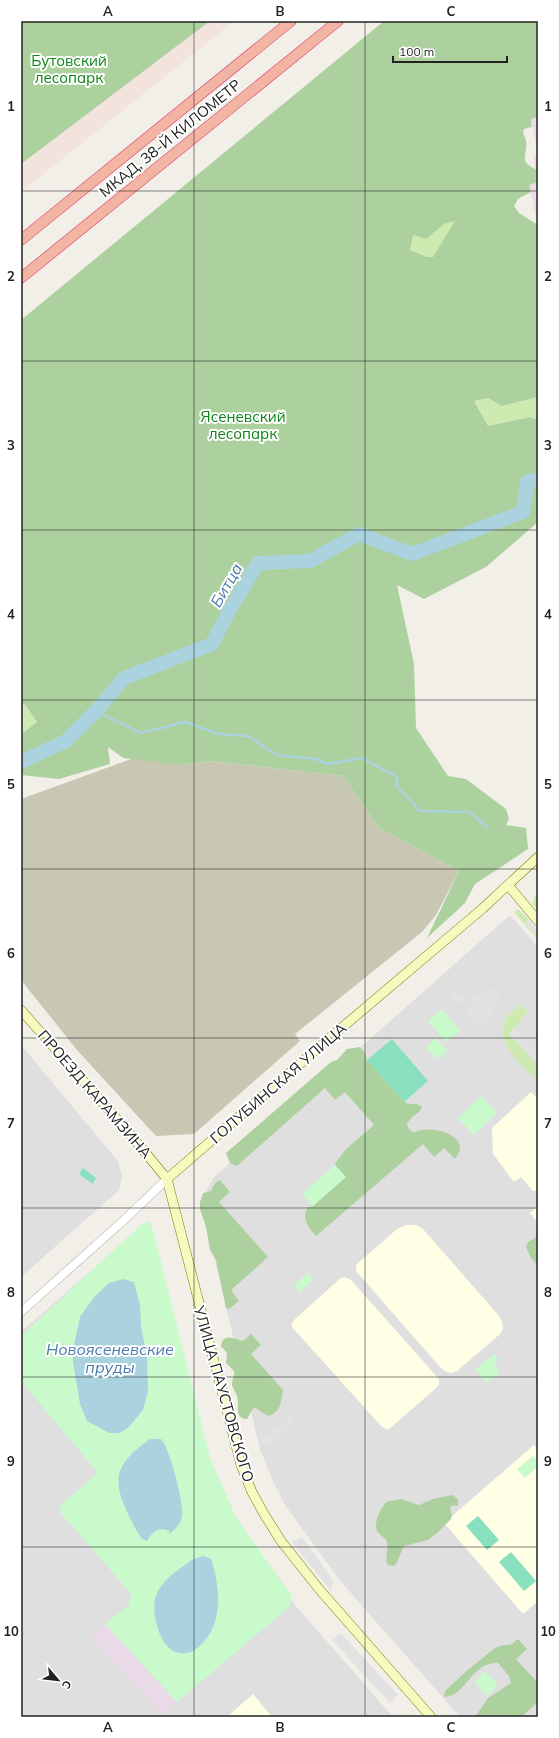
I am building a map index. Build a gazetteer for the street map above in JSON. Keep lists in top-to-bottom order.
{
  "streets": {
    "highway": ["МКАД, 38-Й КИЛОМЕТР"],
    "main road": ["ГОЛУБИНСКАЯ УЛИЦА", "ПРОЕЗД КАРАМЗИНА", "УЛИЦА ПАУСТОВСКОГО"]
  },
  "crossings": [
    ["ГОЛУБИНСКАЯ УЛИЦА", "ПРОЕЗД КАРАМЗИНА"],
    ["ГОЛУБИНСКАЯ УЛИЦА", "УЛИЦА ПАУСТОВСКОГО"],
    ["ПРОЕЗД КАРАМЗИНА", "УЛИЦА ПАУСТОВСКОГО"]
  ],
  "water": ["Битца", "Новоясеневские пруды"],
  "parks": ["Бутовский лесопарк", "Ясеневский лесопарк"],
  "scale_bar": "100 m",
  "north": "bottom right",
  "grid": {
    "columns": ["A", "B", "C"],
    "rows": [
      "1",
      "2",
      "3",
      "4",
      "5",
      "6",
      "7",
      "8",
      "9",
      "10"
    ]
  }
}
